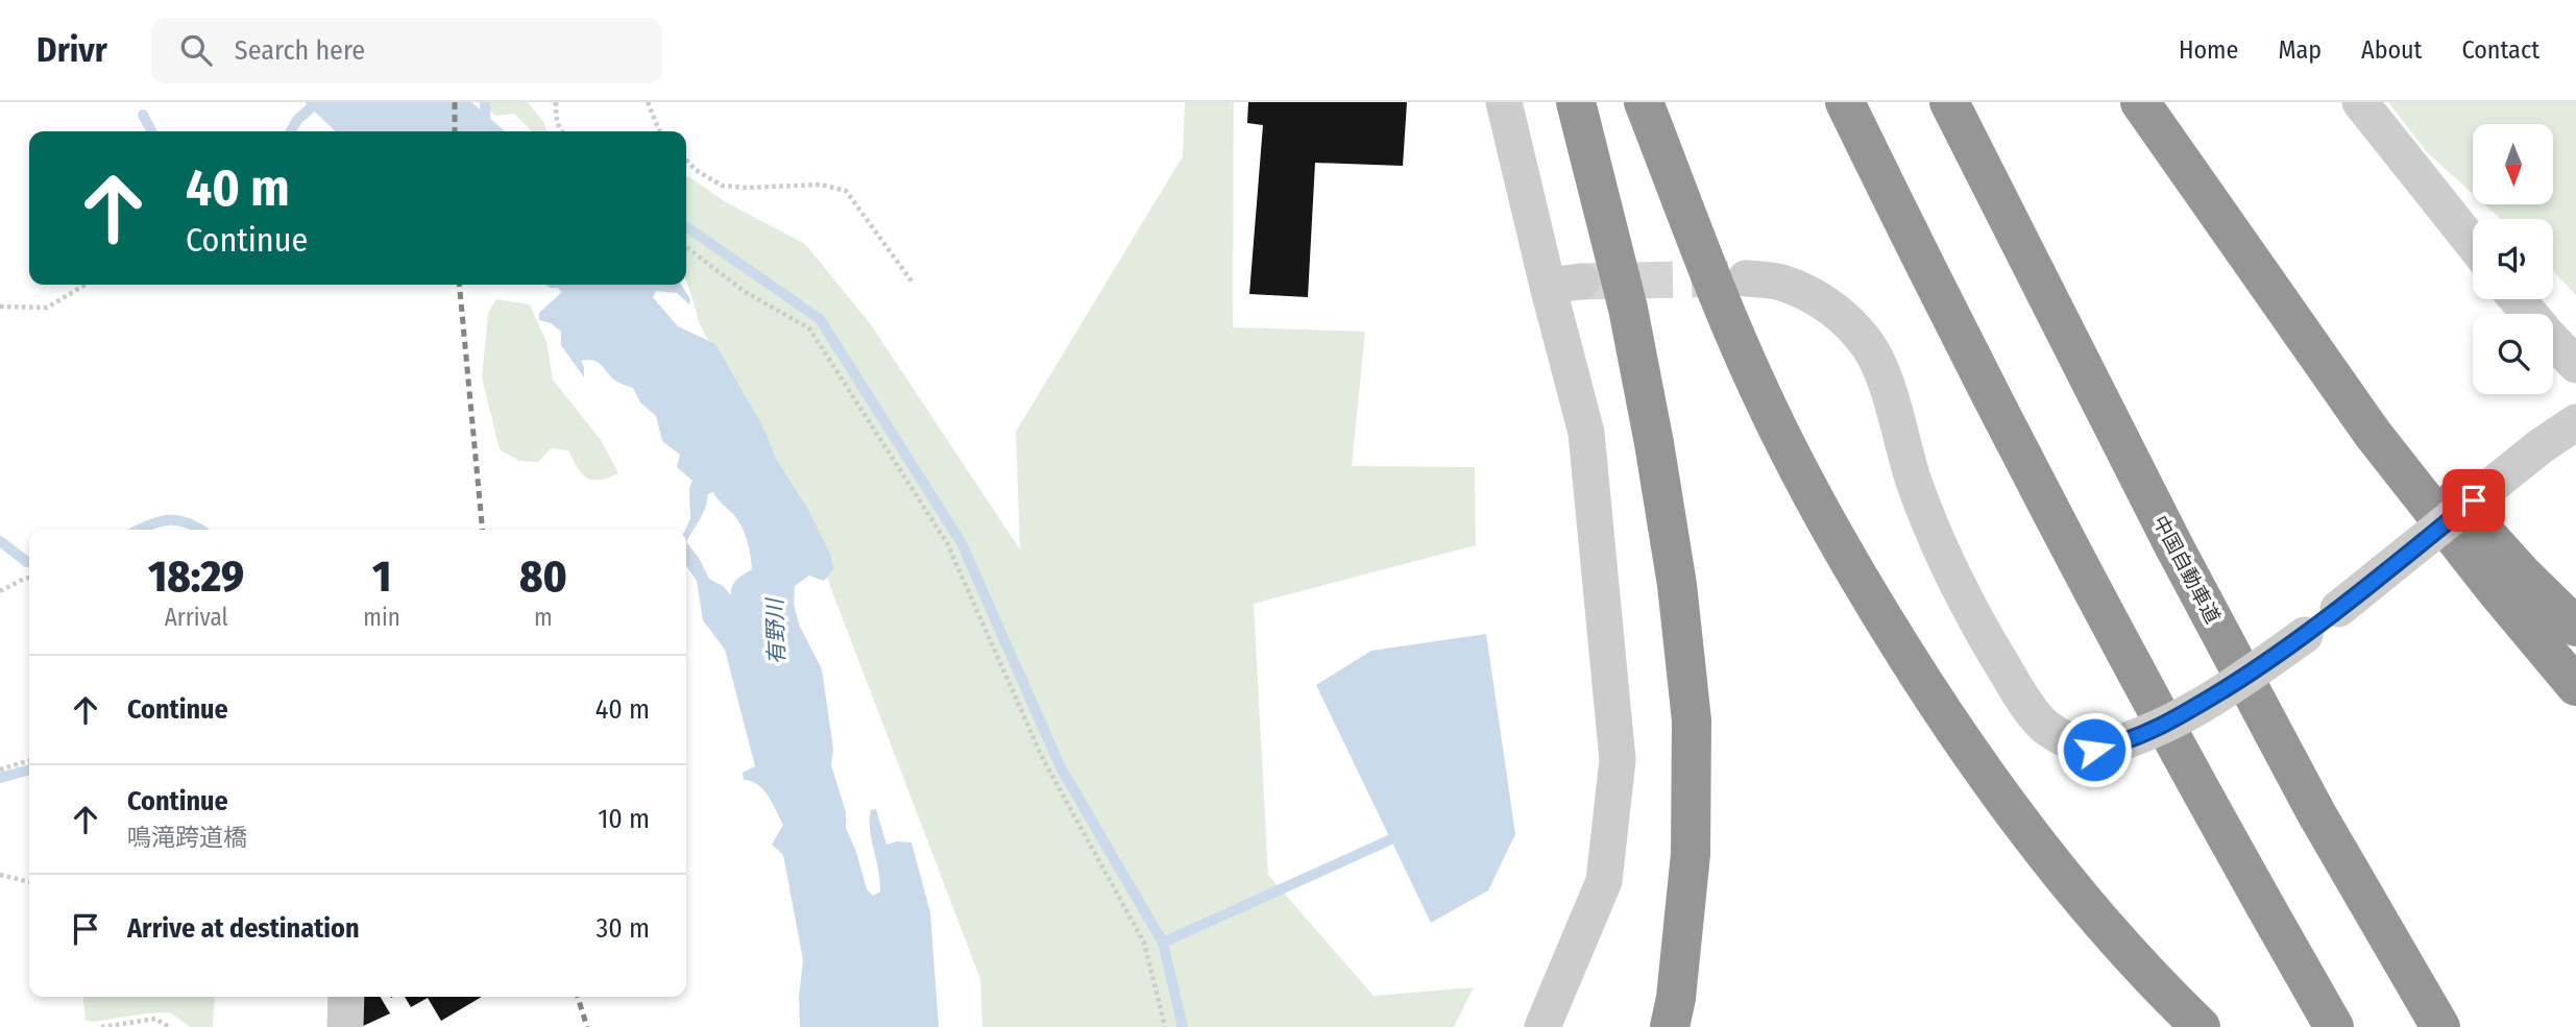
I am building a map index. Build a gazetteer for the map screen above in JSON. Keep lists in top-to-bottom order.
{
  "streets": {
    "highway": ["中国自動車道"]
  },
  "water": ["有野川"],
  "north": "bottom",
  "page": {
    "header": "Drivr",
    "search": "Search here",
    "nav": [
      "Home",
      "Map",
      "About",
      "Contact"
    ],
    "turn": ["40 m", "Continue"],
    "eta": [
      "18:29",
      "Arrival",
      "1",
      "min",
      "80",
      "m"
    ],
    "list": [
      {
        "name": "Continue",
        "value": "40 m"
      },
      {
        "name": "Continue",
        "note": "鳴滝跨道橋",
        "value": "10 m"
      },
      {
        "name": "Arrive at destination",
        "value": "30 m"
      }
    ]
  }
}
